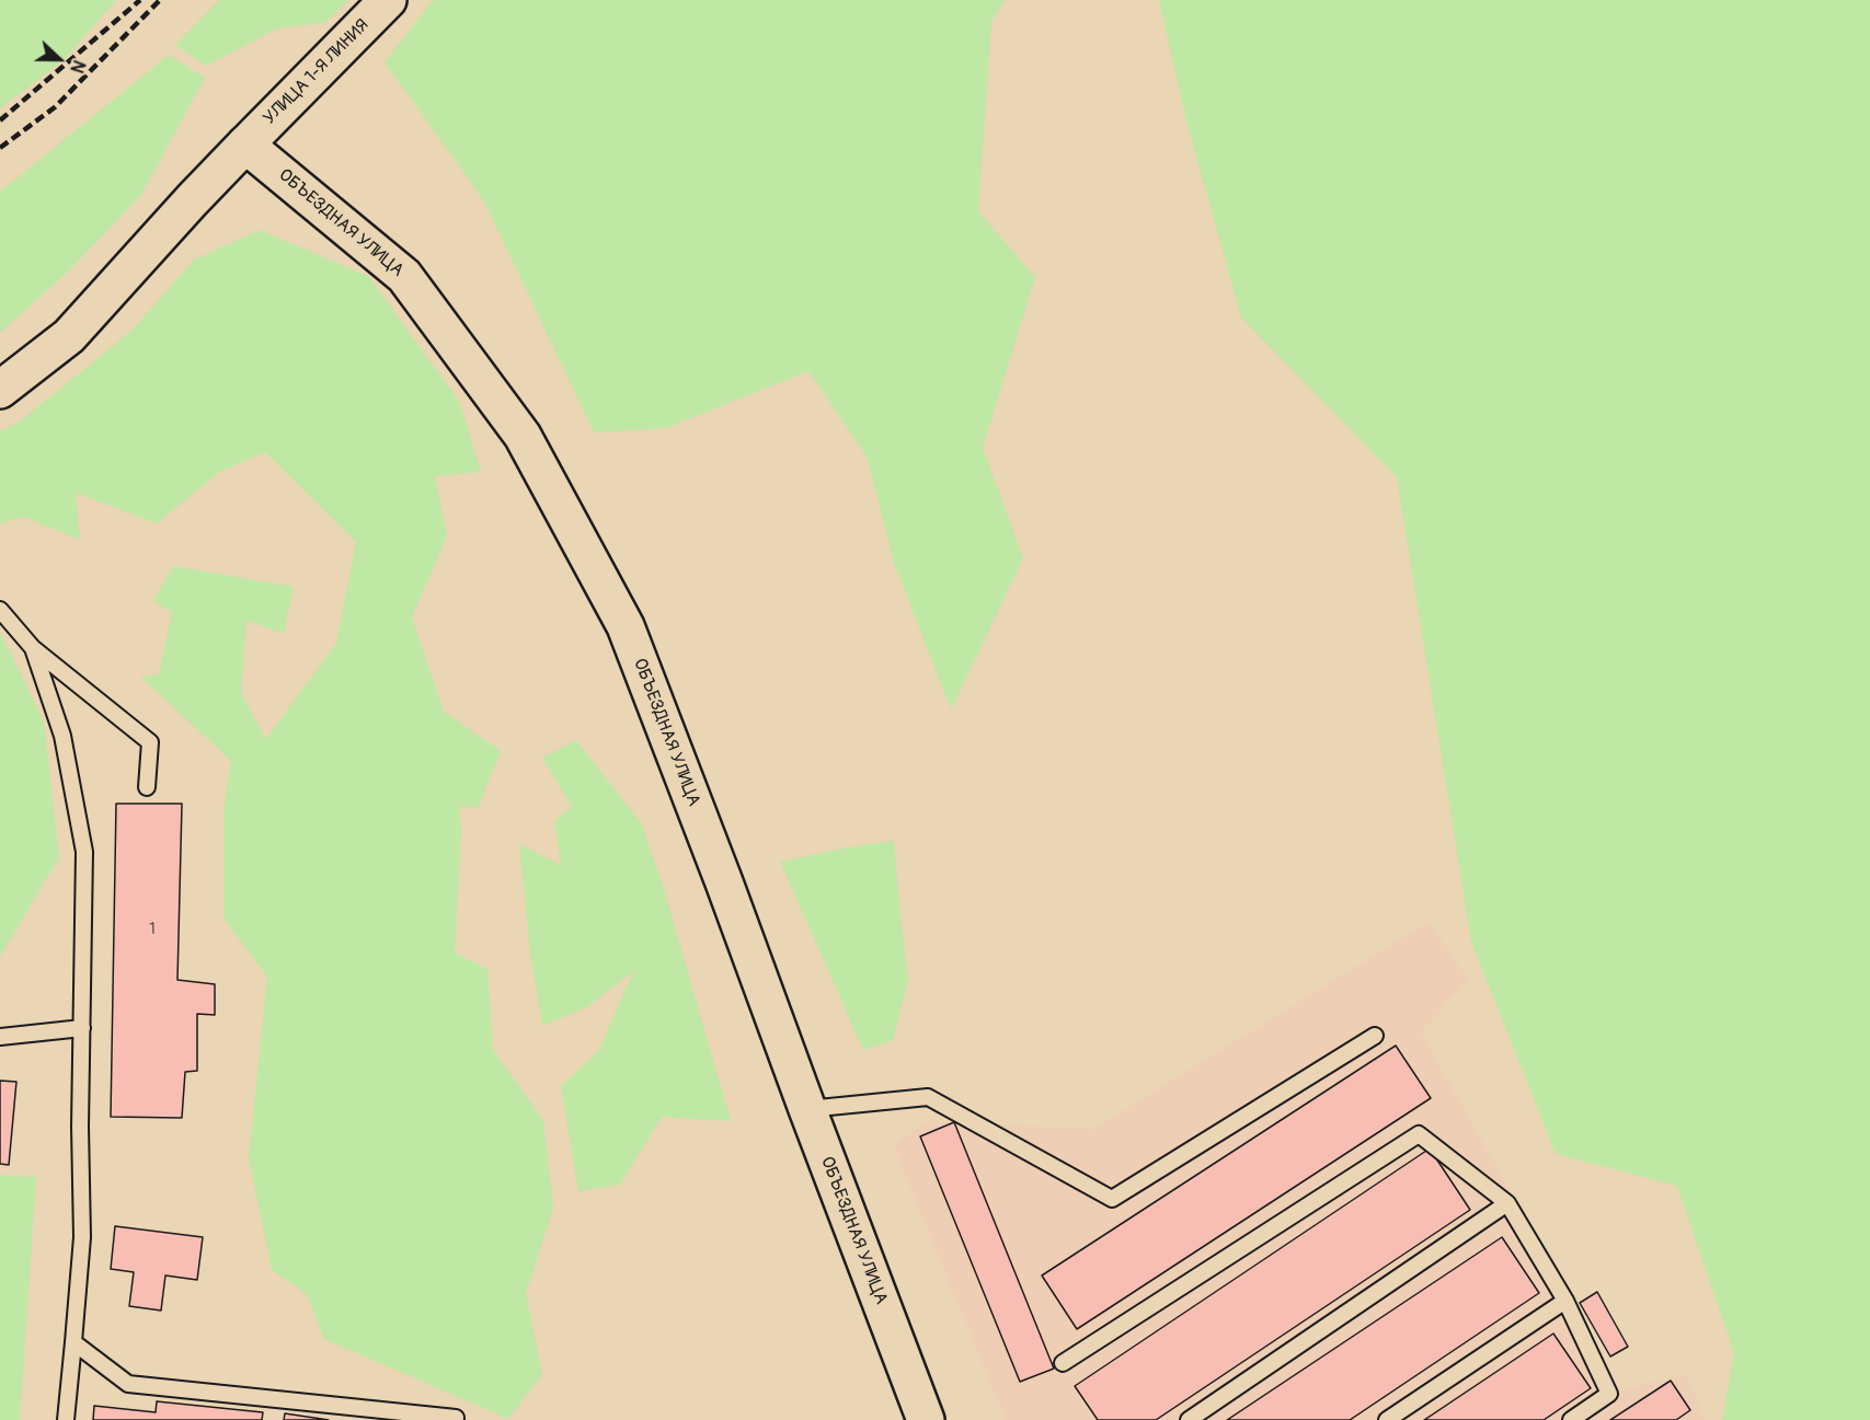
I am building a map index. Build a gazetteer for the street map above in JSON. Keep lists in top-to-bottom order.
{
  "streets": {
    "main road": ["УЛИЦА 1-Я ЛИНИЯ", "ОБЪЕЗДНАЯ УЛИЦА"]
  },
  "crossings": [
    ["УЛИЦА 1-Я ЛИНИЯ", "ОБЪЕЗДНАЯ УЛИЦА"]
  ],
  "house_numbers": ["1"],
  "north": "right"
}
